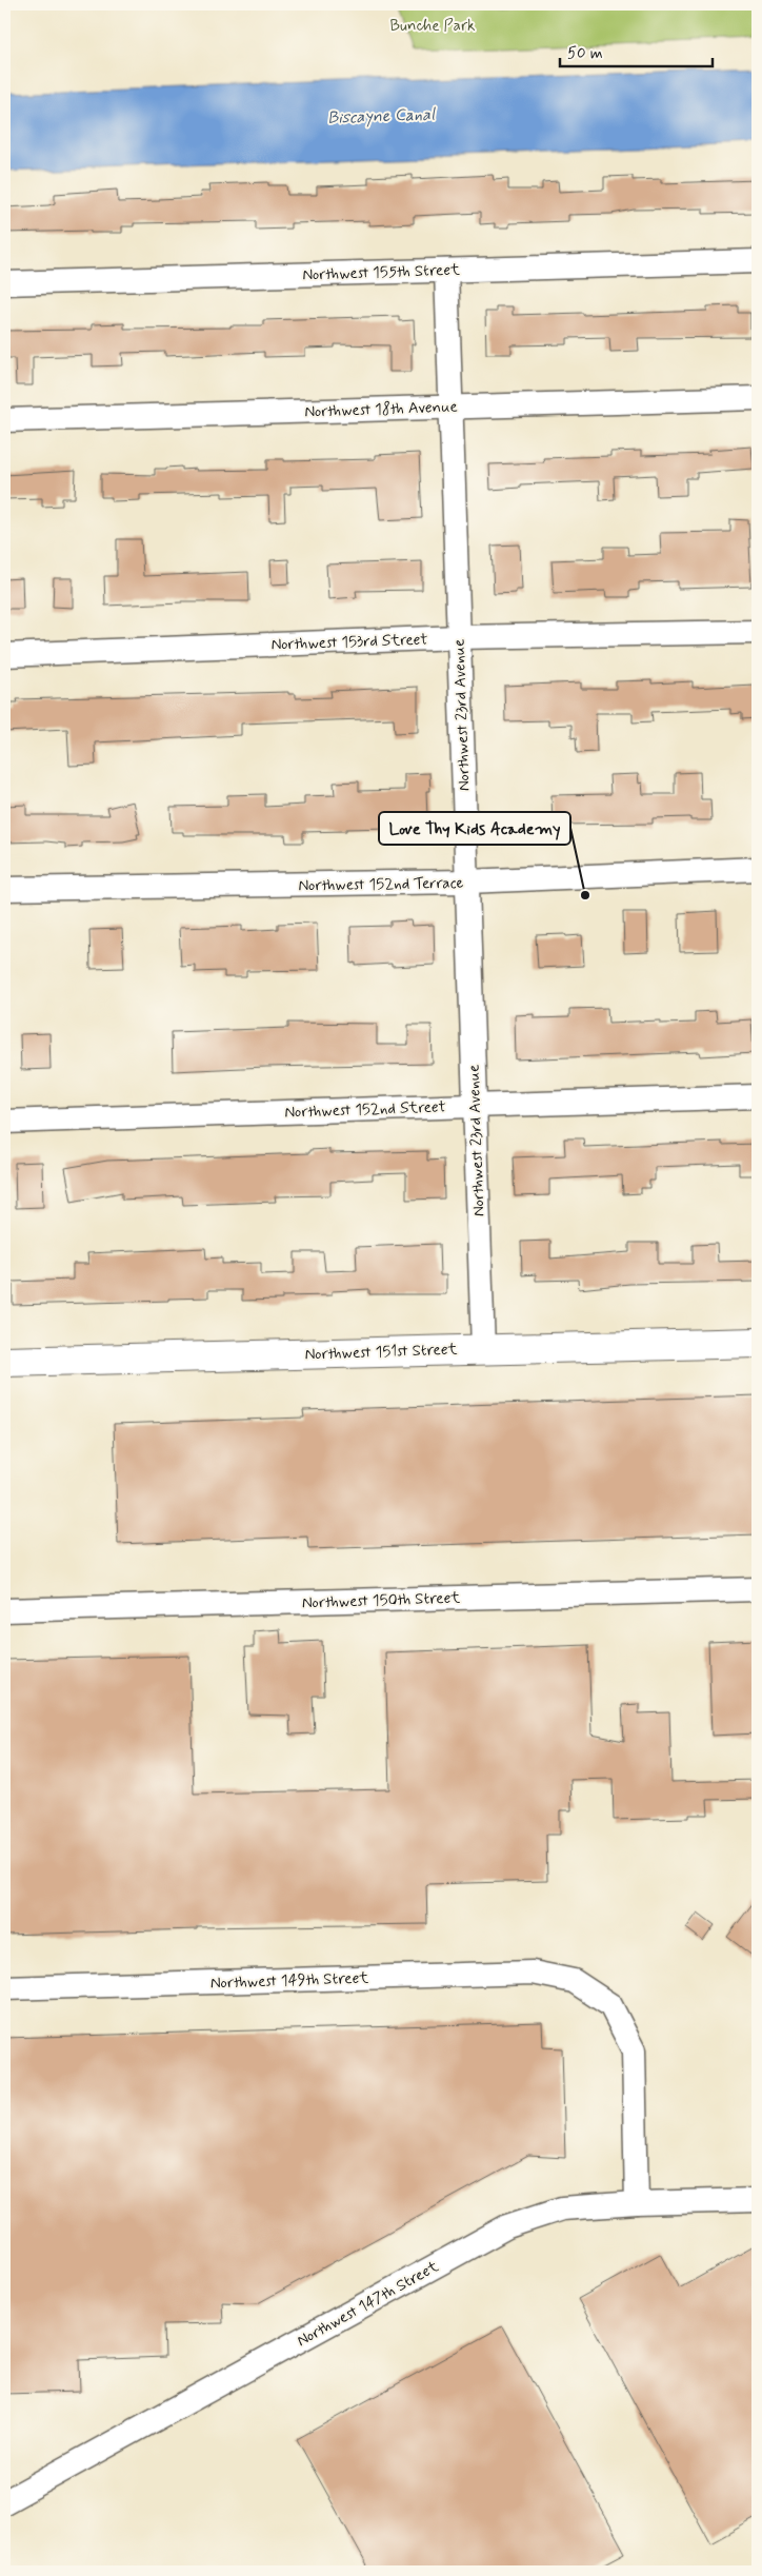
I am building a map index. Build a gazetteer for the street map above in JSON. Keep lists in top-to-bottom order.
{
  "streets": {
    "street": [
      "Northwest 155th Street",
      "Northwest 18th Avenue",
      "Northwest 153rd Street",
      "Northwest 23rd Avenue",
      "Northwest 152nd Terrace",
      "Northwest 152nd Street",
      "Northwest 151st Street",
      "Northwest 150th Street",
      "Northwest 149th Street",
      "Northwest 147th Street"
    ]
  },
  "crossings": [
    ["Northwest 155th Street", "Northwest 23rd Avenue"],
    ["Northwest 18th Avenue", "Northwest 23rd Avenue"],
    ["Northwest 153rd Street", "Northwest 23rd Avenue"],
    ["Northwest 23rd Avenue", "Northwest 152nd Terrace"],
    ["Northwest 23rd Avenue", "Northwest 152nd Street"],
    ["Northwest 23rd Avenue", "Northwest 151st Street"],
    ["Northwest 149th Street", "Northwest 147th Street"]
  ],
  "water": ["Biscayne Canal"],
  "parks": ["Bunche Park"],
  "places": ["Love Thy Kids Academy"],
  "scale_bar": "50 m"
}
